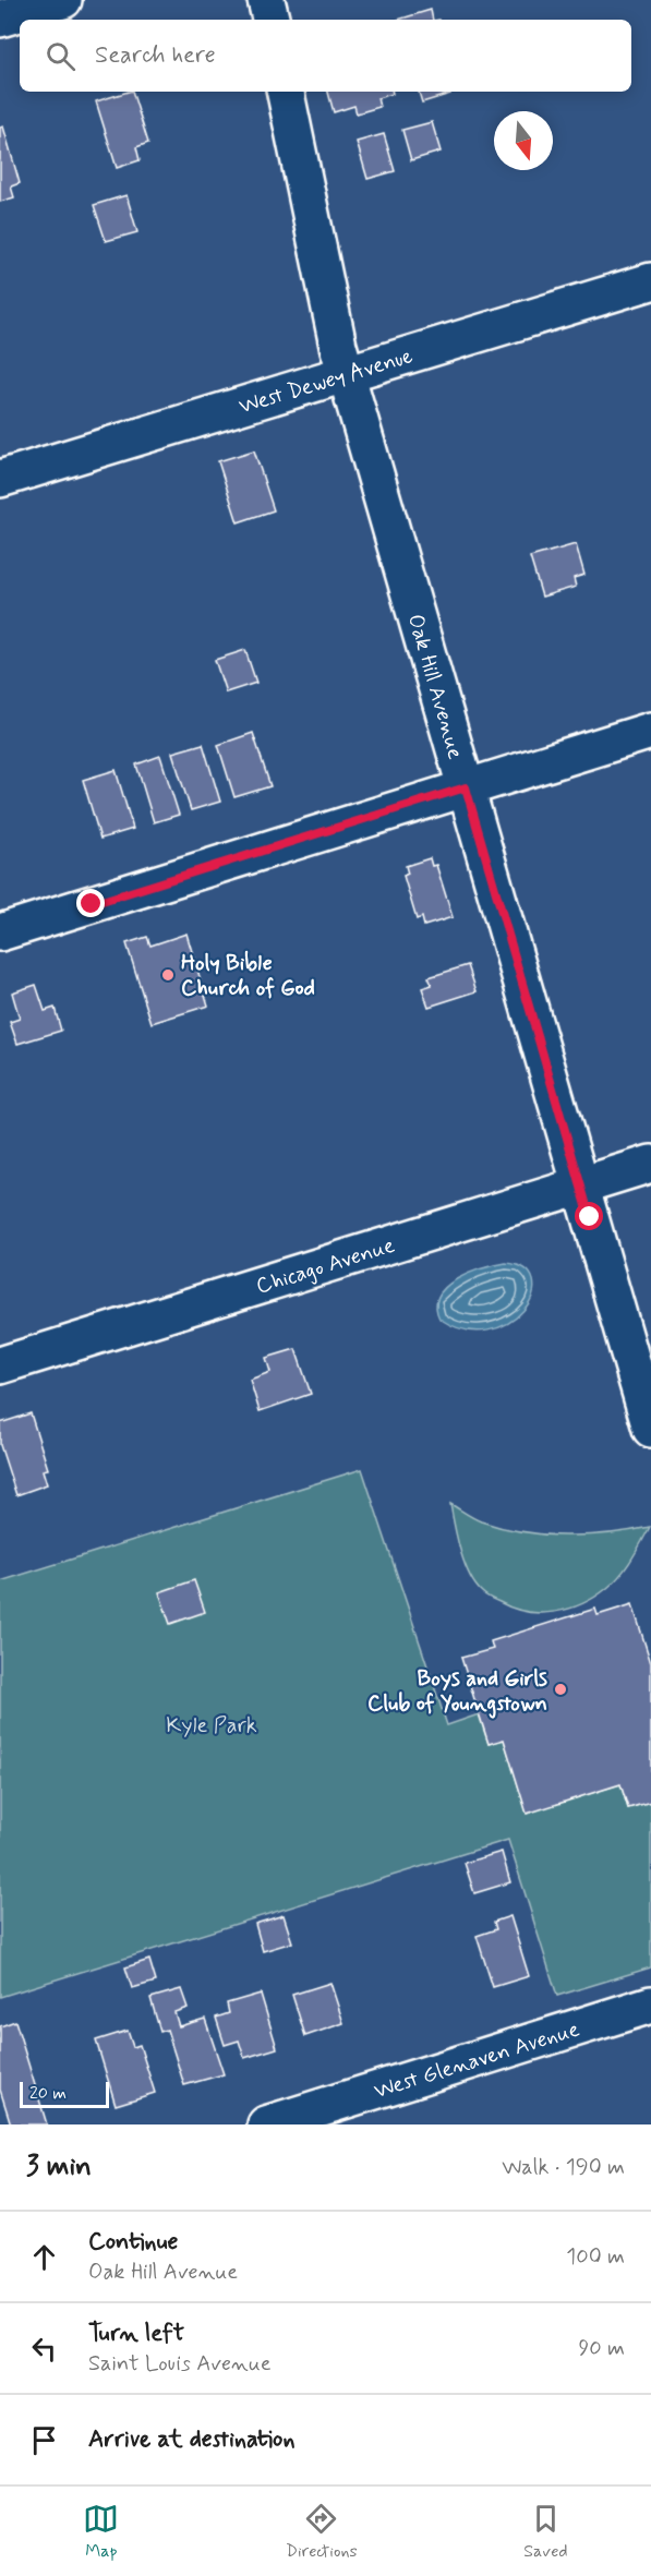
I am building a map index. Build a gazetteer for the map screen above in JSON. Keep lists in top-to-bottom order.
{
  "streets": {
    "street": [
      "West Dewey Avenue",
      "Oak Hill Avenue",
      "Chicago Avenue",
      "West Glenaven Avenue"
    ]
  },
  "crossings": [
    ["West Dewey Avenue", "Oak Hill Avenue"],
    ["Oak Hill Avenue", "Chicago Avenue"]
  ],
  "parks": ["Kyle Park"],
  "places": ["Holy Bible Church of God", "Boys and Girls Club of Youngstown"],
  "scale_bar": "20 m",
  "north": "bottom",
  "page": {
    "search": "Search here",
    "scale": "20 m",
    "heading": ["3 min", "Walk · 190 m"],
    "list": [
      ["Continue", "Oak Hill Avenue", "100 m"],
      ["Turn left", "Saint Louis Avenue", "90 m"],
      "Arrive at destination"
    ],
    "nav": ["Map", "Directions", "Saved"]
  }
}
